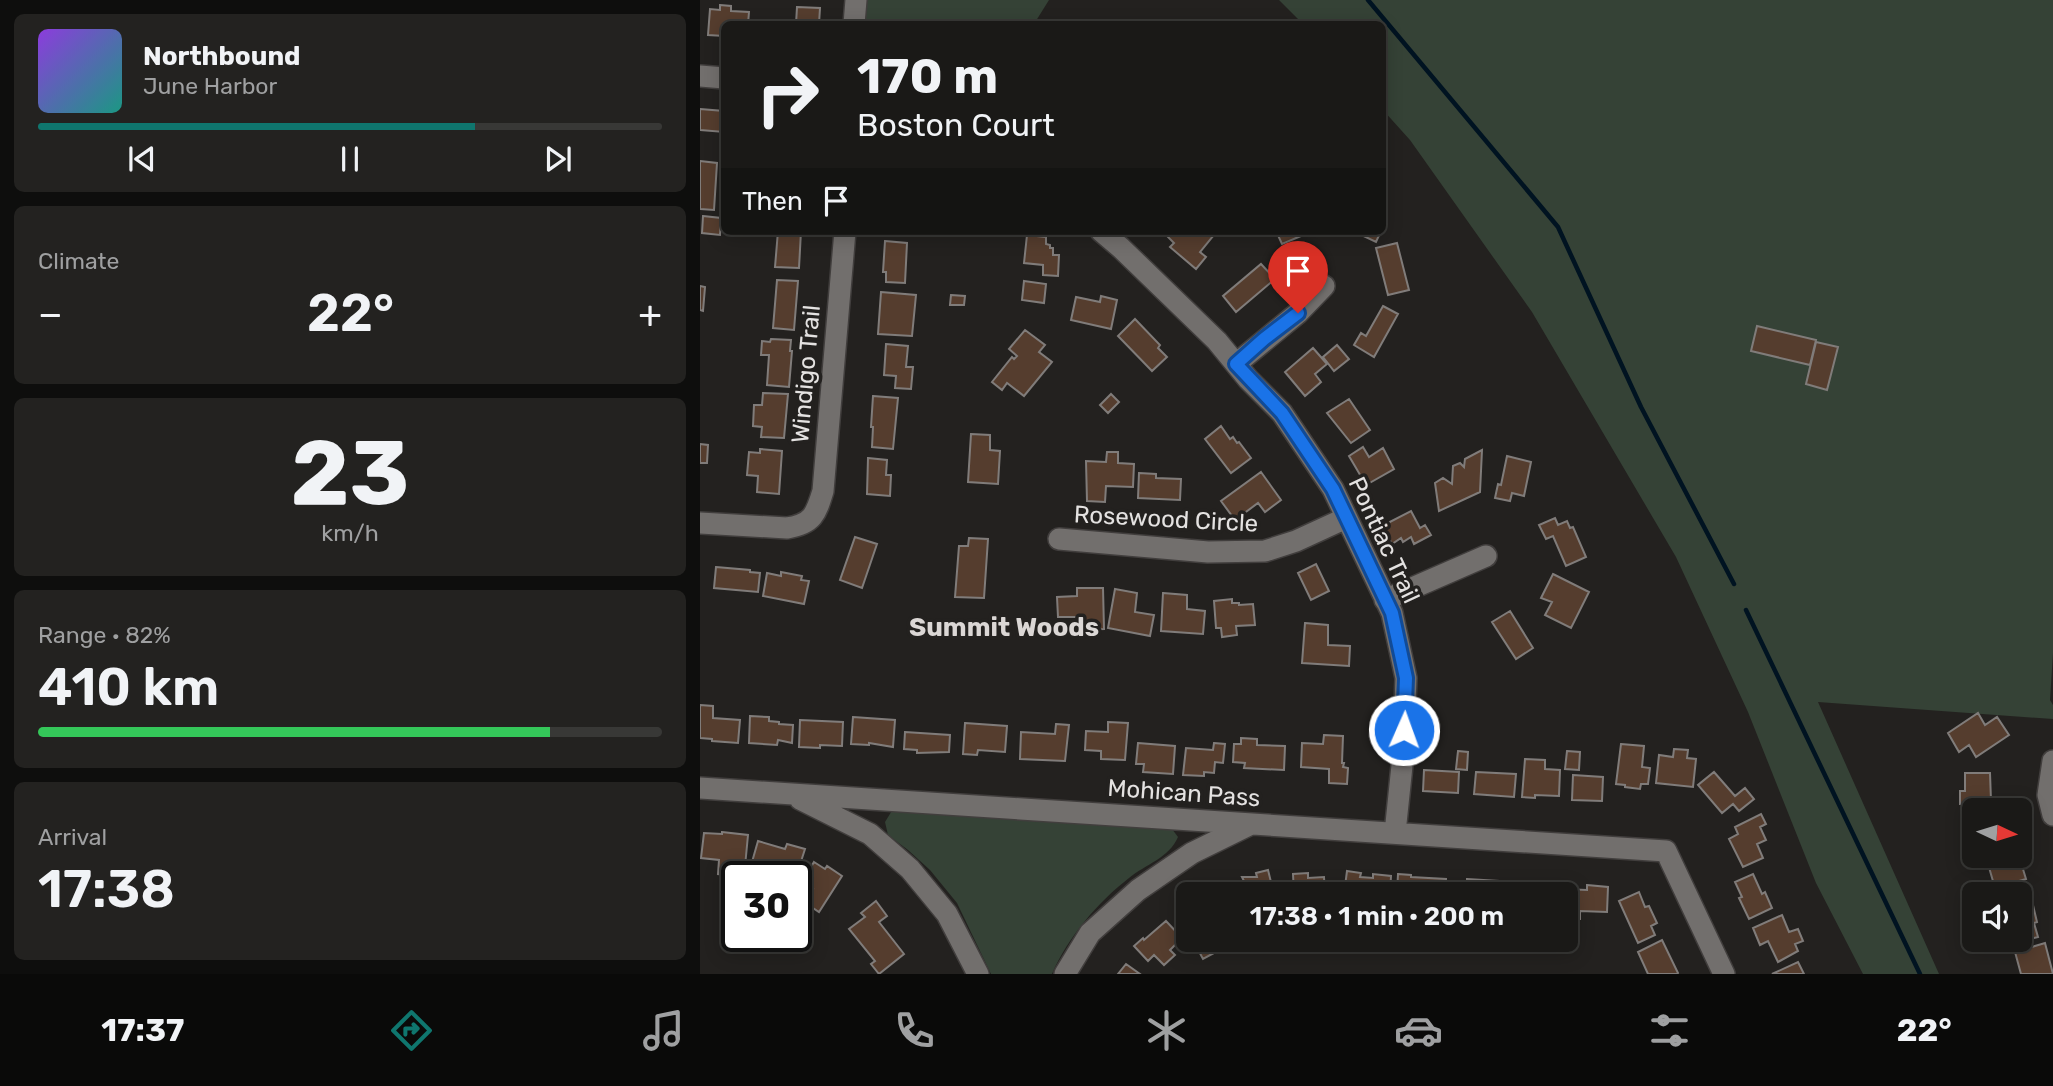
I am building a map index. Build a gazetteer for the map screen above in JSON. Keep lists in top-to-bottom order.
{
  "streets": {
    "street": [
      "Windigo Trail",
      "Rosewood Circle",
      "Pontiac Trail",
      "Mohican Pass"
    ]
  },
  "crossings": [
    ["Rosewood Circle", "Pontiac Trail"],
    ["Pontiac Trail", "Mohican Pass"]
  ],
  "districts": ["Summit Woods"],
  "north": "right",
  "page": {
    "turn": ["170 m", "Boston Court"],
    "song": ["Northbound", "June Harbor"],
    "then": "Then",
    "tile": [
      "Climate",
      ["23", "km/h"],
      ["Range · 82%", "410 km"],
      ["Arrival", "17:38"]
    ],
    "heat": ["−", "22°", "+"],
    "limit": "30",
    "trip": "17:38 · 1 min · 200 m",
    "tabs": ["17:37", "22°"]
  }
}
